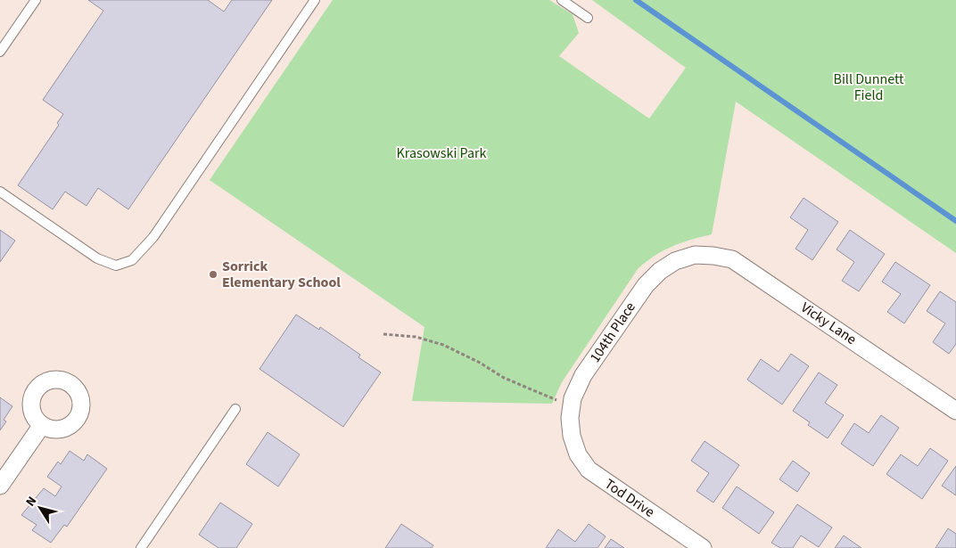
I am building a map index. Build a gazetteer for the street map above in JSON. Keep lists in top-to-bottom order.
{
  "streets": {
    "street": ["Vicky Lane", "104th Place", "Tod Drive"]
  },
  "crossings": [
    ["Vicky Lane", "104th Place"],
    ["104th Place", "Tod Drive"]
  ],
  "parks": ["Bill Dunnett Field", "Krasowski Park"],
  "places": ["Sorrick Elementary School"],
  "north": "top left"
}
